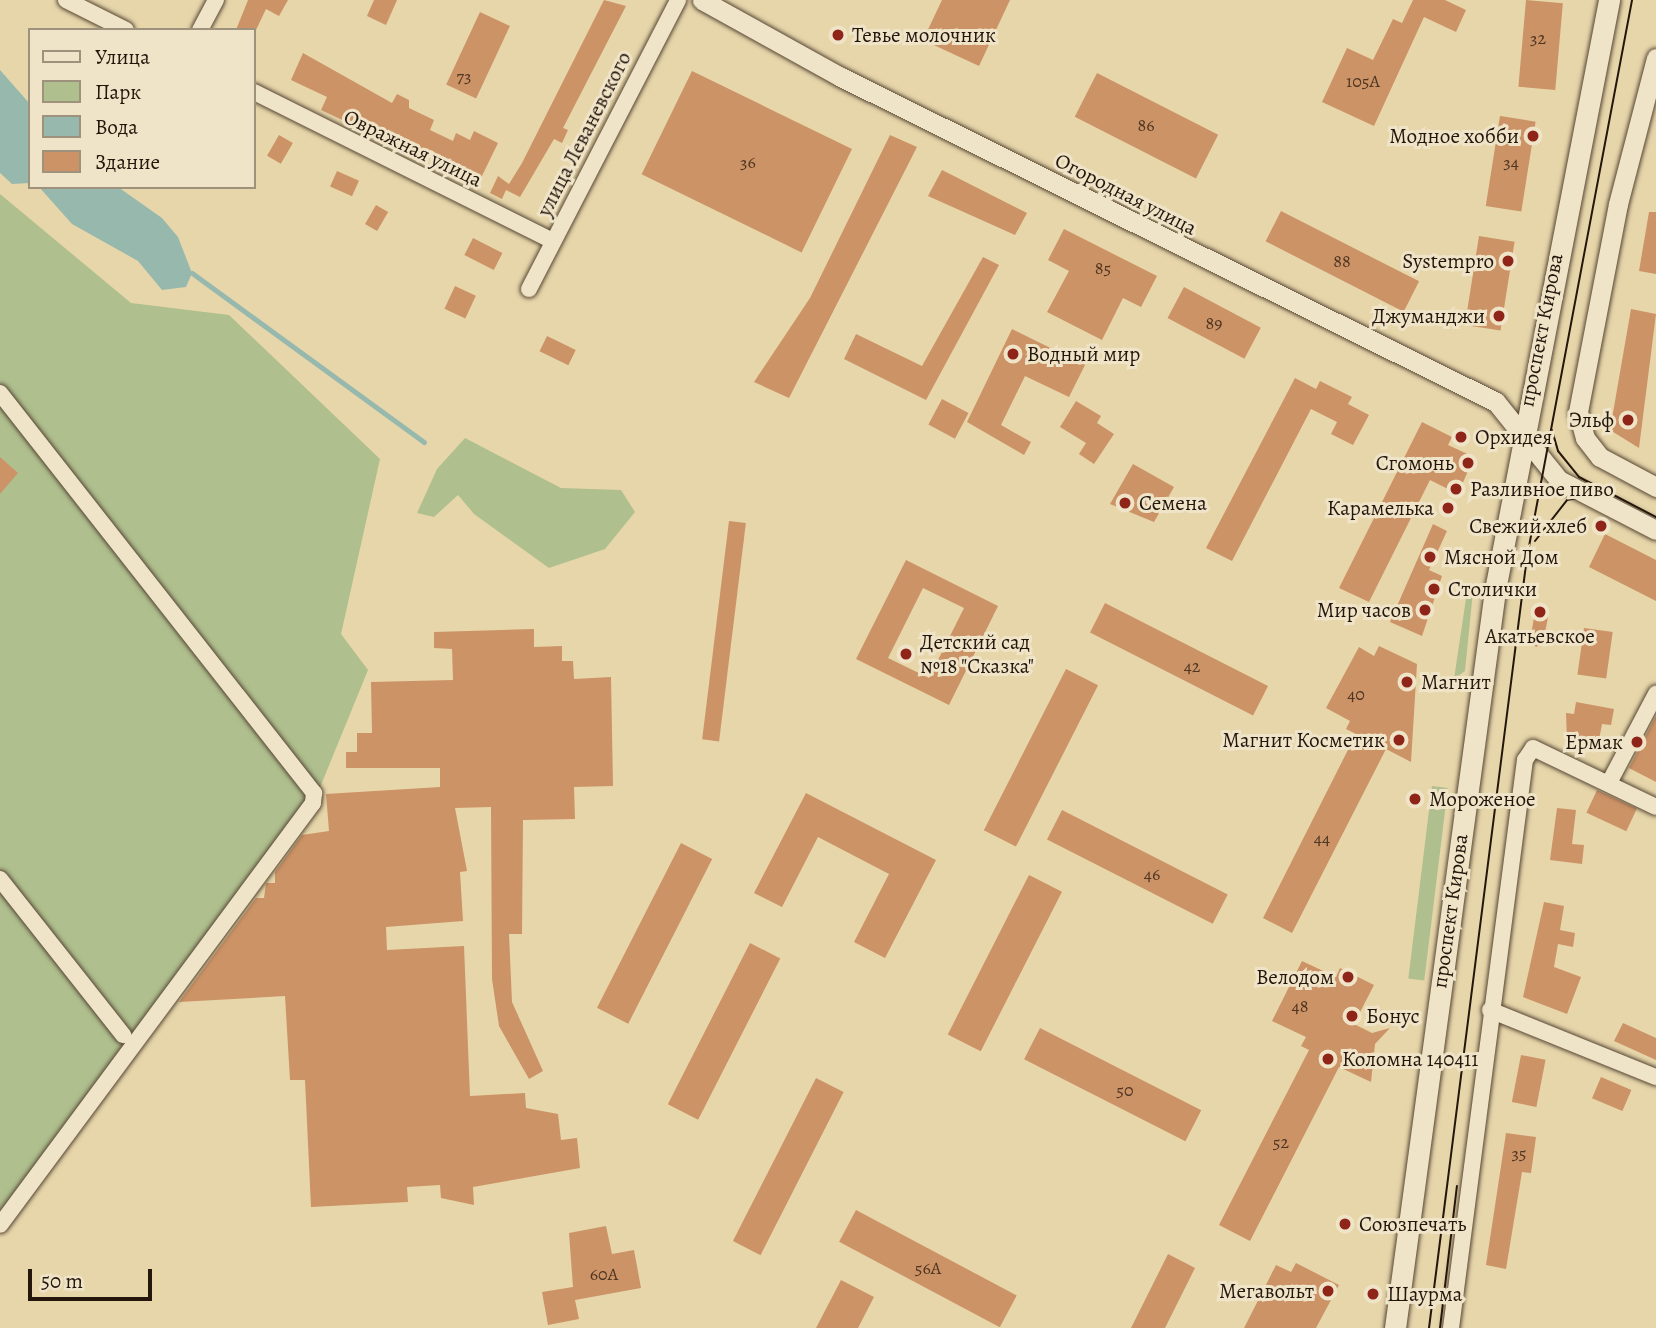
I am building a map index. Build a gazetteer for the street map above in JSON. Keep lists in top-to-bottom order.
{
  "streets": {
    "main road": ["проспект Кирова"],
    "street": ["улица Леваневского", "Овражная улица", "Огородная улица"]
  },
  "crossings": [
    ["улица Леваневского", "Овражная улица"],
    ["Огородная улица", "проспект Кирова"]
  ],
  "places": [
    "Тевье молочник",
    "Модное хобби",
    "Systempro",
    "Джуманджи",
    "Водный мир",
    "Эльф",
    "Орхидея",
    "Сгомонь",
    "Разливное пиво",
    "Семена",
    "Карамелька",
    "Свежий хлеб",
    "Мясной Дом",
    "Столички",
    "Мир часов",
    "Акатьевское",
    "Детский сад №18 \"Сказка\"",
    "Магнит",
    "Магнит Косметик",
    "Ермак",
    "Мороженое",
    "Велодом",
    "Бонус",
    "Коломна 140411",
    "Союзпечать",
    "Мегавольт",
    "Шаурма"
  ],
  "house_numbers": [
    "32",
    "73",
    "105А",
    "86",
    "36",
    "34",
    "88",
    "85",
    "89",
    "42",
    "40",
    "44",
    "46",
    "48",
    "50",
    "52",
    "35",
    "56А",
    "60А"
  ],
  "legend": [
    "Улица",
    "Парк",
    "Вода",
    "Здание"
  ],
  "scale_bar": "50 m"
}
